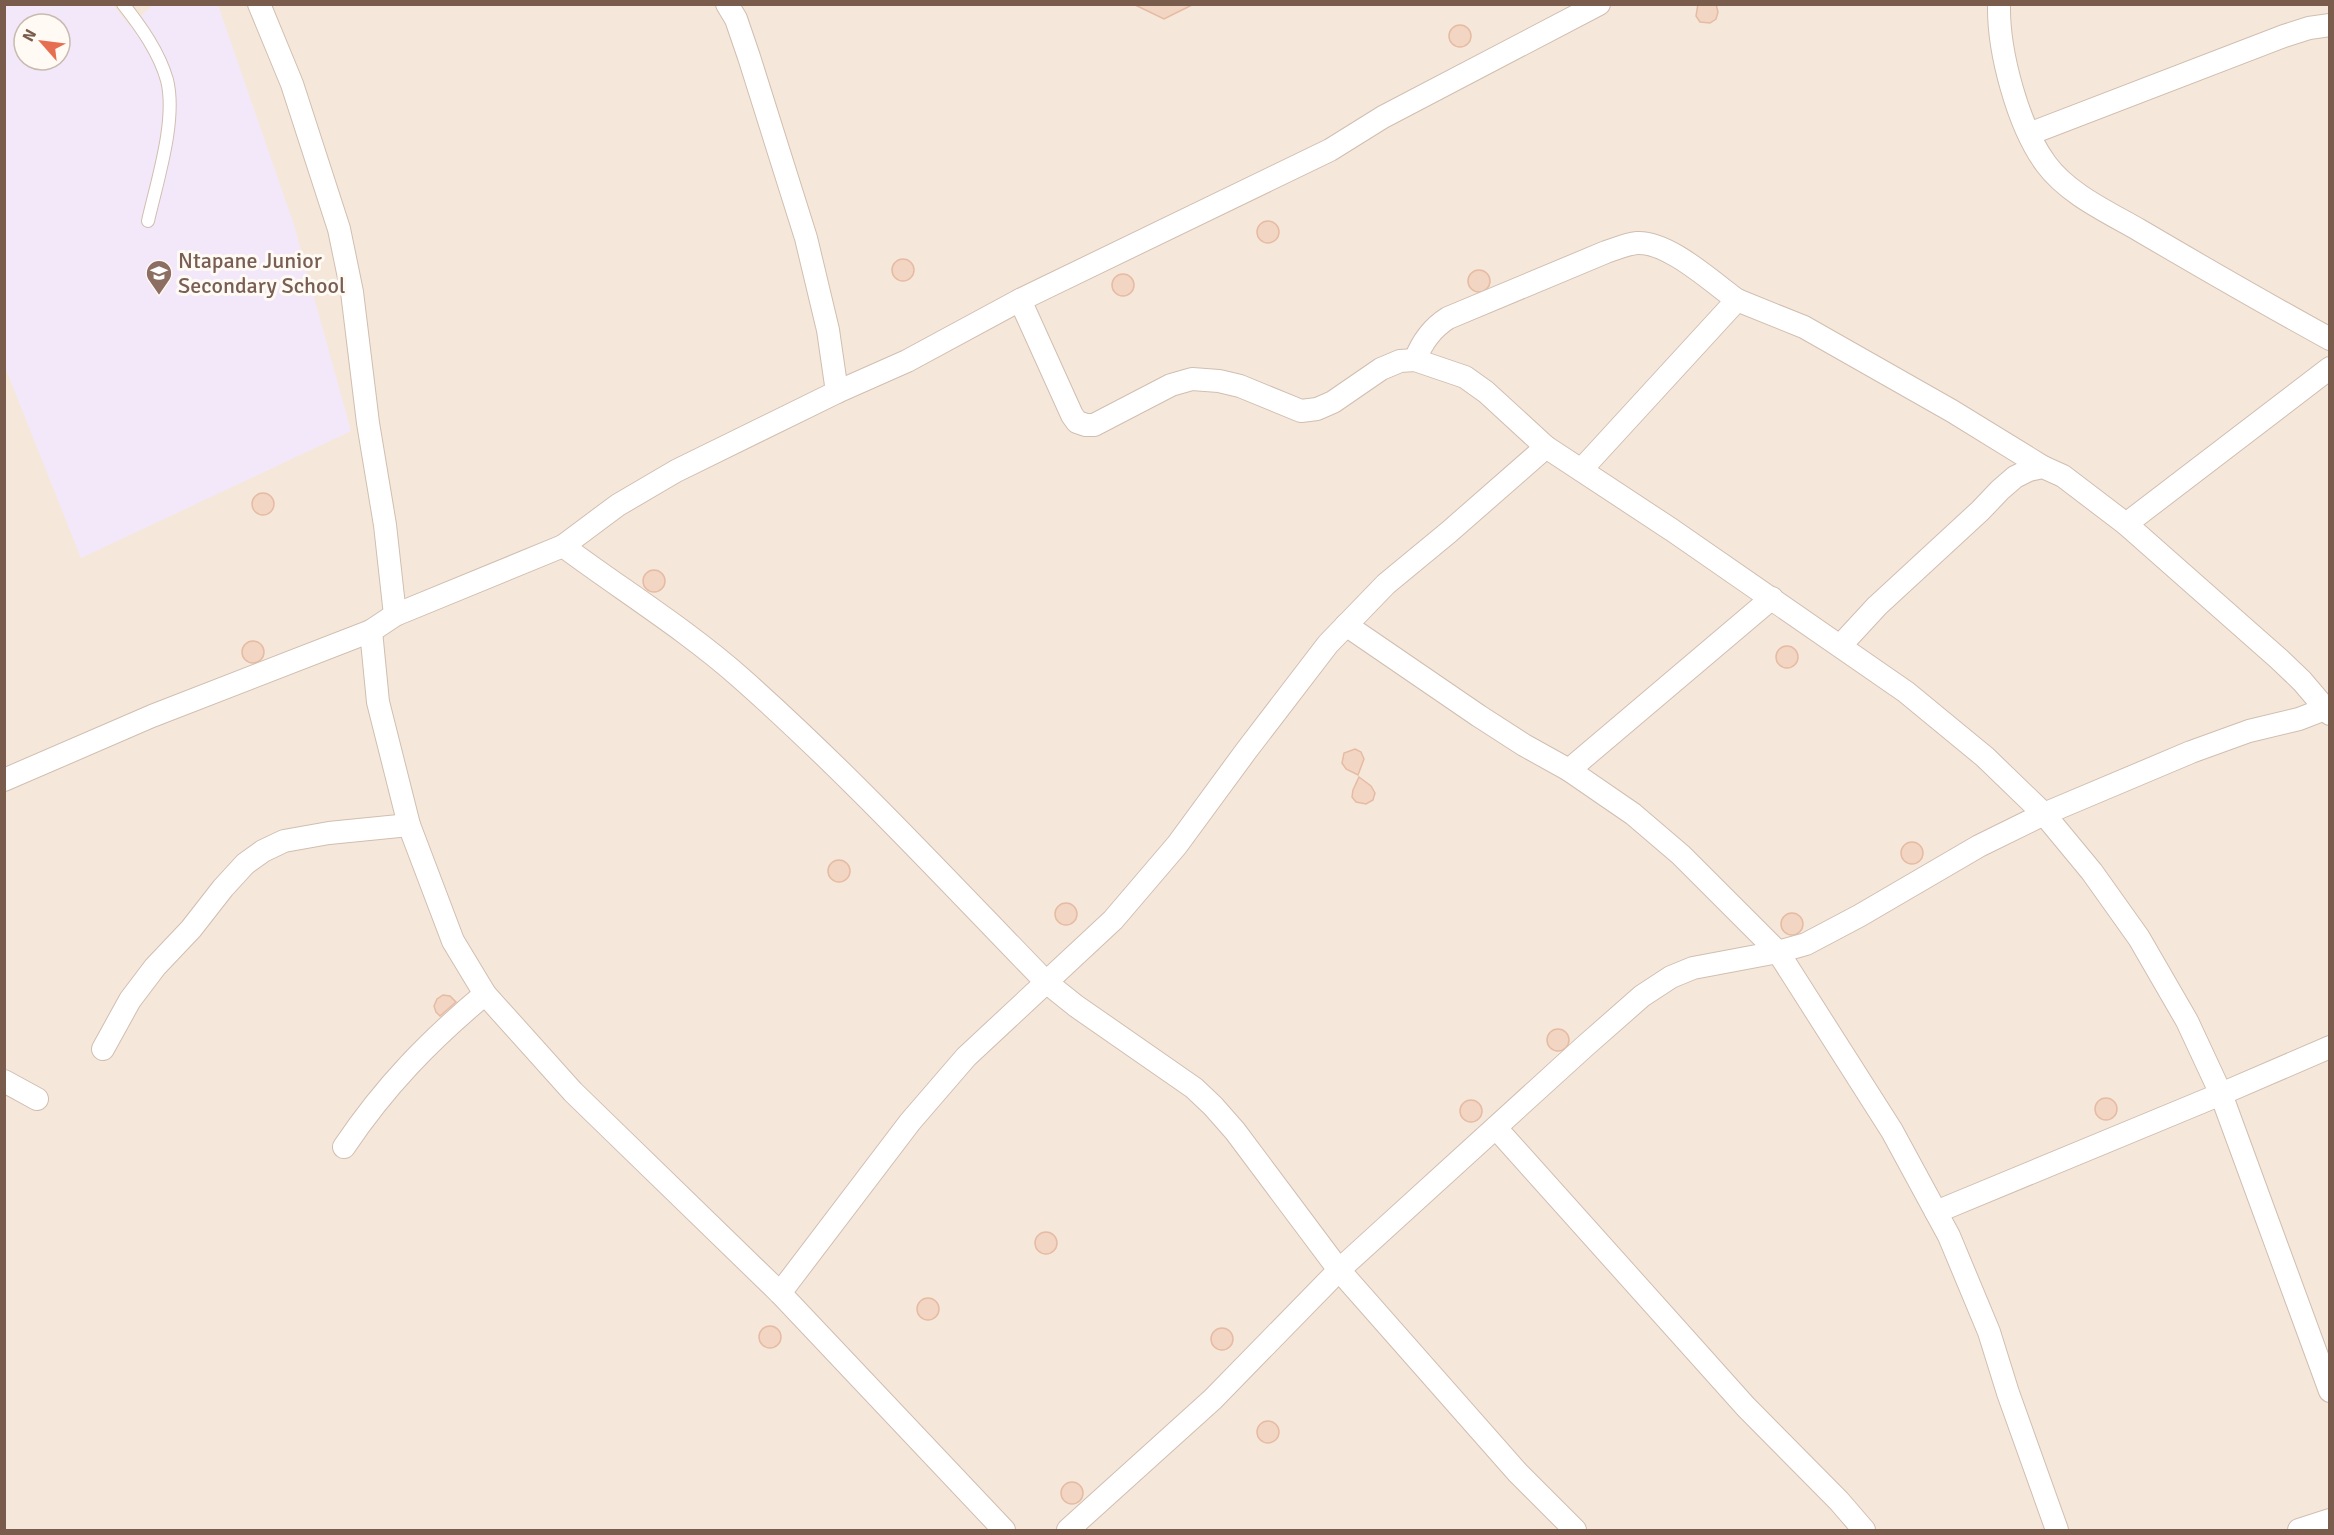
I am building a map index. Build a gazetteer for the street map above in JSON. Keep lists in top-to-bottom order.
{
  "places": {
    "school or university": ["Ntapane Junior Secondary School"]
  },
  "north": "top left"
}
